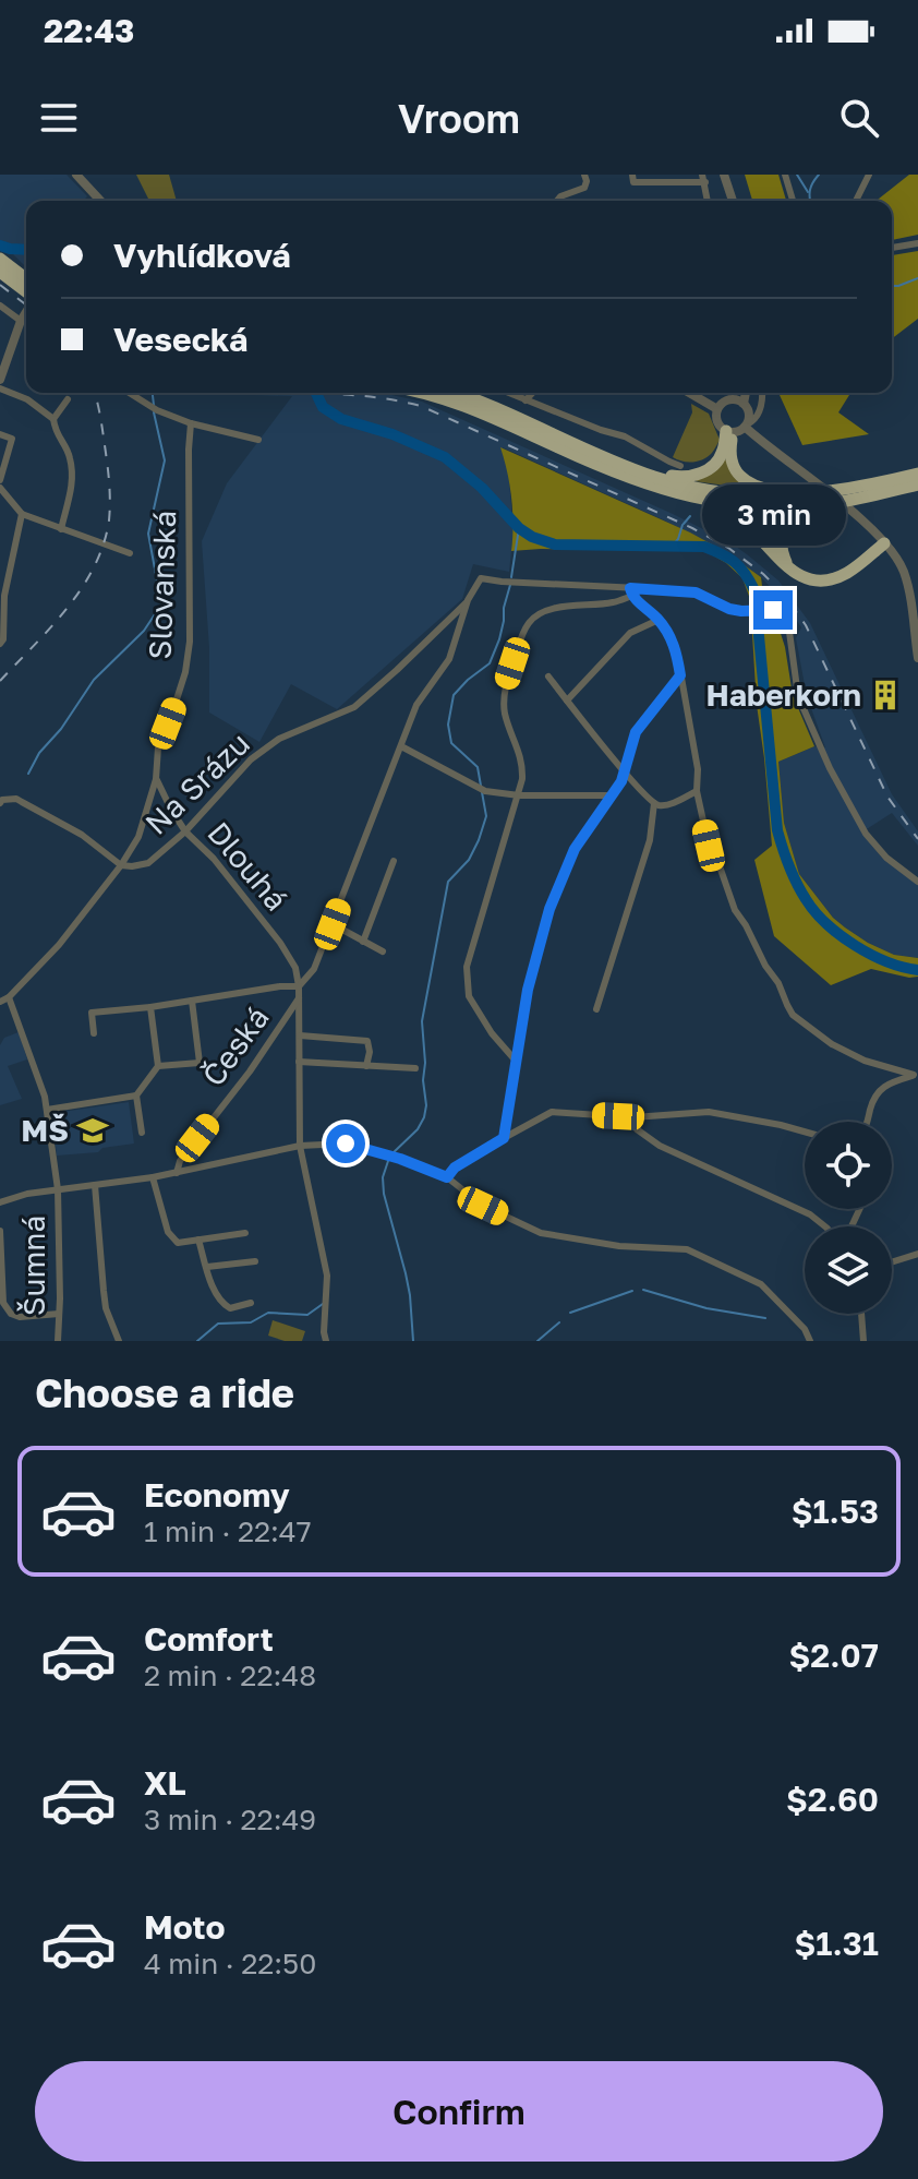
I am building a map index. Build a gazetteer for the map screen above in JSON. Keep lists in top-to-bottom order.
{
  "streets": {
    "street": [
      "Slovanská",
      "Na Srázu",
      "Dlouhá",
      "Česká",
      "Šumná"
    ]
  },
  "crossings": [
    ["Slovanská", "Na Srázu"],
    ["Slovanská", "Dlouhá"],
    ["Slovanská", "Šumná"],
    ["Na Srázu", "Dlouhá"],
    ["Na Srázu", "Česká"],
    ["Dlouhá", "Česká"]
  ],
  "places": {
    "building": ["Haberkorn"],
    "school or university": ["MŠ"]
  },
  "page": {
    "status": "22:43",
    "header": "Vroom",
    "banner": ["Vyhlídková", "Vesecká"],
    "bubble": "3 min",
    "heading": "Choose a ride",
    "list": [
      {
        "name": "Economy",
        "note": "1 min · 22:47",
        "value": "$1.53"
      },
      {
        "name": "Comfort",
        "note": "2 min · 22:48",
        "value": "$2.07"
      },
      {
        "name": "XL",
        "note": "3 min · 22:49",
        "value": "$2.60"
      },
      {
        "name": "Moto",
        "note": "4 min · 22:50",
        "value": "$1.31"
      }
    ],
    "buttons": "Confirm"
  }
}
